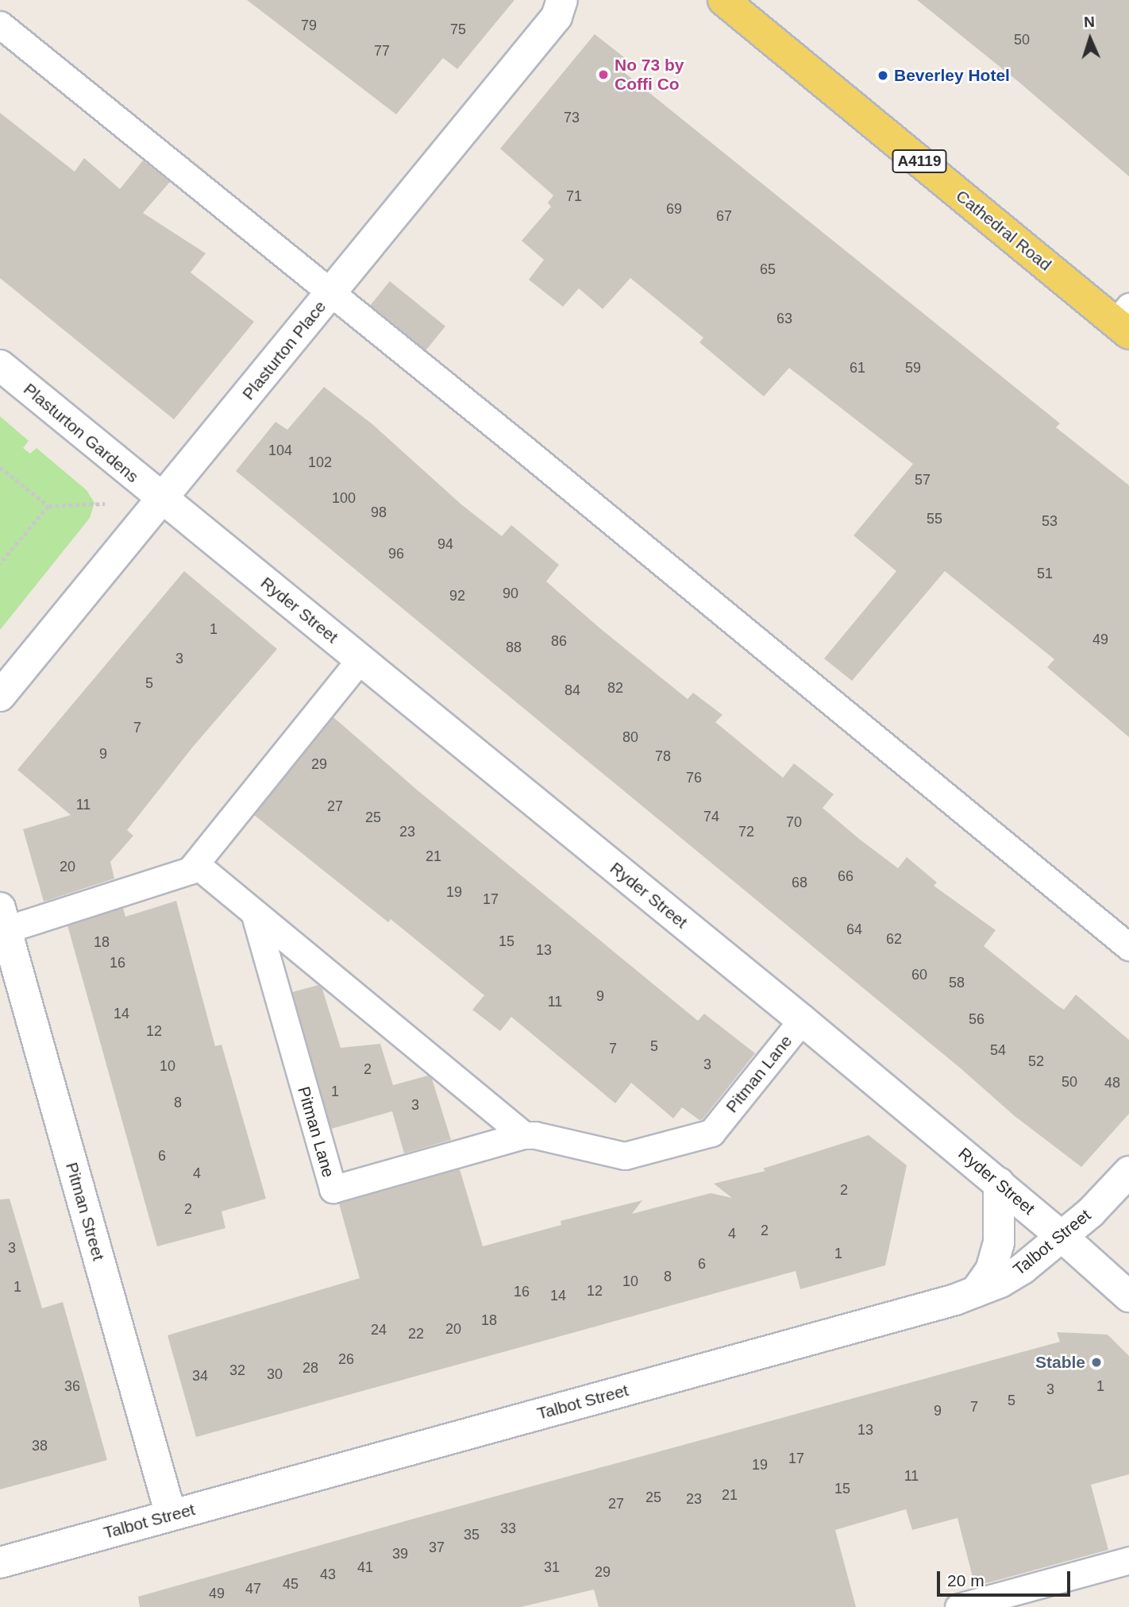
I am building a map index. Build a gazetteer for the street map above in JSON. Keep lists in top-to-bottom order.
{
  "streets": {
    "main road": ["A4119", "Cathedral Road"],
    "street": [
      "Plasturton Place",
      "Plasturton Gardens",
      "Ryder Street",
      "Pitman Street",
      "Talbot Street"
    ],
    "lane": ["Pitman Lane"]
  },
  "crossings": [
    ["Plasturton Place", "Plasturton Gardens"],
    ["Plasturton Place", "Ryder Street"],
    ["Plasturton Gardens", "Ryder Street"],
    ["Ryder Street", "Pitman Lane"],
    ["Ryder Street", "Talbot Street"],
    ["Pitman Street", "Talbot Street"]
  ],
  "places": ["No 73 by Coffi Co", "Beverley Hotel", "Stable"],
  "house_numbers": [
    "79",
    "75",
    "50",
    "77",
    "73",
    "71",
    "69",
    "67",
    "65",
    "63",
    "61",
    "59",
    "104",
    "102",
    "57",
    "100",
    "98",
    "55",
    "53",
    "94",
    "96",
    "51",
    "90",
    "92",
    "1",
    "49",
    "86",
    "88",
    "3",
    "5",
    "82",
    "84",
    "7",
    "80",
    "9",
    "78",
    "29",
    "76",
    "11",
    "27",
    "74",
    "25",
    "70",
    "23",
    "72",
    "21",
    "20",
    "66",
    "68",
    "19",
    "17",
    "64",
    "62",
    "15",
    "18",
    "13",
    "16",
    "60",
    "58",
    "9",
    "11",
    "14",
    "56",
    "12",
    "5",
    "7",
    "54",
    "52",
    "3",
    "10",
    "2",
    "50",
    "48",
    "1",
    "8",
    "3",
    "6",
    "4",
    "2",
    "2",
    "2",
    "4",
    "3",
    "1",
    "6",
    "8",
    "10",
    "1",
    "12",
    "16",
    "14",
    "18",
    "20",
    "24",
    "22",
    "26",
    "28",
    "32",
    "30",
    "34",
    "36",
    "1",
    "3",
    "5",
    "7",
    "9",
    "13",
    "38",
    "17",
    "19",
    "11",
    "15",
    "21",
    "25",
    "23",
    "27",
    "33",
    "35",
    "37",
    "39",
    "41",
    "31",
    "29",
    "43",
    "45",
    "47",
    "49"
  ],
  "scale_bar": "20 m",
  "north": "top"
}
